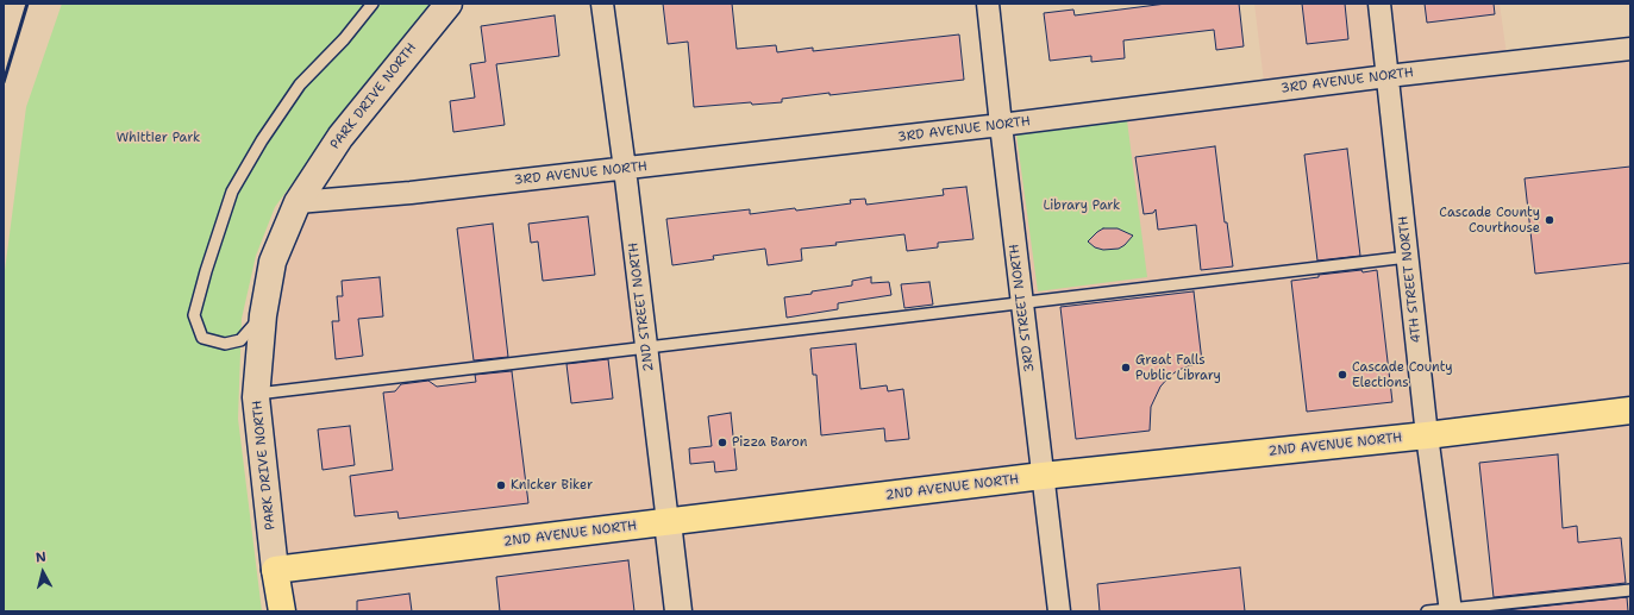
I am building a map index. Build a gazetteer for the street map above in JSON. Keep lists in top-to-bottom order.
{
  "streets": {
    "main road": ["PARK DRIVE NORTH", "2ND AVENUE NORTH"],
    "street": [
      "3RD AVENUE NORTH",
      "4TH STREET NORTH",
      "2ND STREET NORTH",
      "3RD STREET NORTH"
    ]
  },
  "crossings": [
    ["3RD AVENUE NORTH", "PARK DRIVE NORTH"],
    ["3RD AVENUE NORTH", "4TH STREET NORTH"],
    ["3RD AVENUE NORTH", "2ND STREET NORTH"],
    ["3RD AVENUE NORTH", "3RD STREET NORTH"],
    ["PARK DRIVE NORTH", "2ND AVENUE NORTH"],
    ["4TH STREET NORTH", "2ND AVENUE NORTH"],
    ["2ND STREET NORTH", "2ND AVENUE NORTH"],
    ["3RD STREET NORTH", "2ND AVENUE NORTH"]
  ],
  "parks": ["Whittier Park", "Library Park"],
  "places": [
    "Cascade County Courthouse",
    "Great Falls Public Library",
    "Cascade County Elections",
    "Pizza Baron",
    "Knicker Biker"
  ],
  "north": "top"
}
